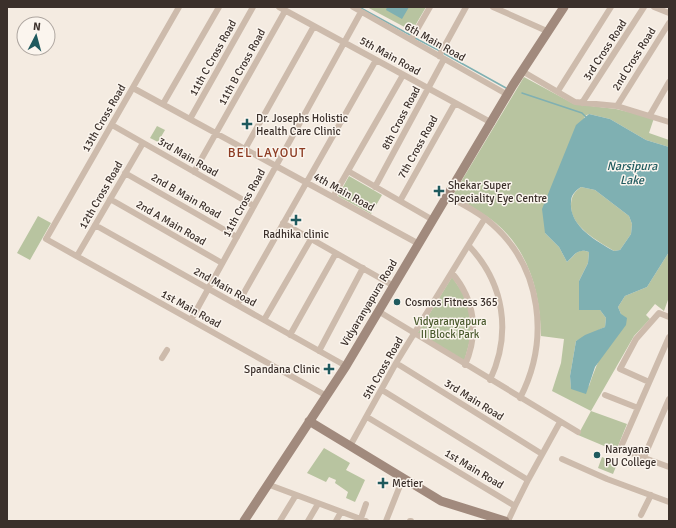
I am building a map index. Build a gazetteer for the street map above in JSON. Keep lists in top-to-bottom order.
{
  "streets": {
    "main road": ["Vidyaranyapura Road"],
    "street": [
      "6th Main Road",
      "3rd Cross Road",
      "5th Main Road",
      "11th C Cross Road",
      "2nd Cross Road",
      "11th B Cross Road",
      "13th Cross Road",
      "8th Cross Road",
      "7th Cross Road",
      "3rd Main Road",
      "4th Main Road",
      "12th Cross Road",
      "2nd B Main Road",
      "11th Cross Road",
      "2nd A Main Road",
      "2nd Main Road",
      "1st Main Road",
      "5th Cross Road"
    ]
  },
  "crossings": [
    ["6th Main Road", "8th Cross Road"],
    ["6th Main Road", "11th Cross Road"],
    ["6th Main Road", "Vidyaranyapura Road"],
    ["5th Main Road", "11th B Cross Road"],
    ["5th Main Road", "8th Cross Road"],
    ["5th Main Road", "7th Cross Road"],
    ["5th Main Road", "11th Cross Road"],
    ["5th Main Road", "Vidyaranyapura Road"],
    ["11th C Cross Road", "4th Main Road"],
    ["11th B Cross Road", "3rd Main Road"],
    ["11th B Cross Road", "4th Main Road"],
    ["13th Cross Road", "3rd Main Road"],
    ["13th Cross Road", "4th Main Road"],
    ["13th Cross Road", "1st Main Road"],
    ["3rd Main Road", "12th Cross Road"],
    ["3rd Main Road", "11th Cross Road"],
    ["3rd Main Road", "5th Cross Road"],
    ["4th Main Road", "11th Cross Road"],
    ["4th Main Road", "Vidyaranyapura Road"],
    ["12th Cross Road", "2nd B Main Road"],
    ["12th Cross Road", "2nd A Main Road"],
    ["12th Cross Road", "2nd Main Road"],
    ["12th Cross Road", "1st Main Road"],
    ["2nd B Main Road", "11th Cross Road"],
    ["11th Cross Road", "2nd A Main Road"],
    ["11th Cross Road", "2nd Main Road"],
    ["11th Cross Road", "1st Main Road"],
    ["2nd Main Road", "Vidyaranyapura Road"],
    ["Vidyaranyapura Road", "1st Main Road"],
    ["1st Main Road", "5th Cross Road"]
  ],
  "districts": ["BEL LAYOUT"],
  "water": ["Narsipura Lake"],
  "parks": ["Vidyaranyapura II Block Park"],
  "places": {
    "health": [
      "Dr. Josephs Holistic Health Care Clinic",
      "Shekar Super Speciality Eye Centre",
      "Radhika clinic",
      "Spandana Clinic",
      "Metier"
    ],
    "other": ["Cosmos Fitness 365", "Narayana PU College"]
  },
  "north": "top"
}
